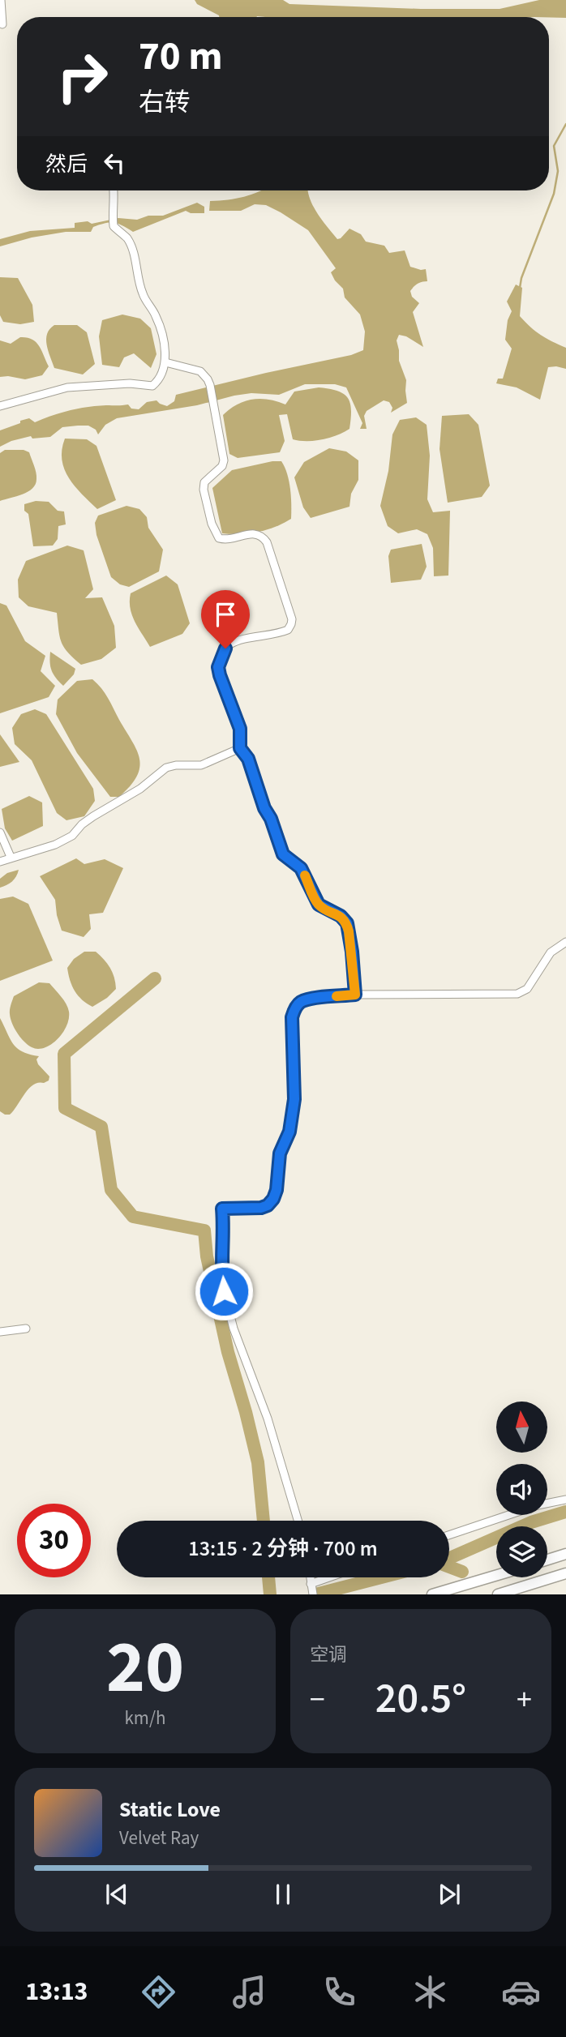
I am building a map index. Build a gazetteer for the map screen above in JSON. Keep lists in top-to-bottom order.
{
  "north": "top",
  "page": {
    "turn": ["70 m", "右转"],
    "then": "然后",
    "limit": "30",
    "trip": "13:15 · 2 分钟 · 700 m",
    "tile": [
      ["20", "km/h"],
      "空调"
    ],
    "heat": ["−", "20.5°", "+"],
    "song": ["Static Love", "Velvet Ray"],
    "tabs": "13:13"
  }
}
